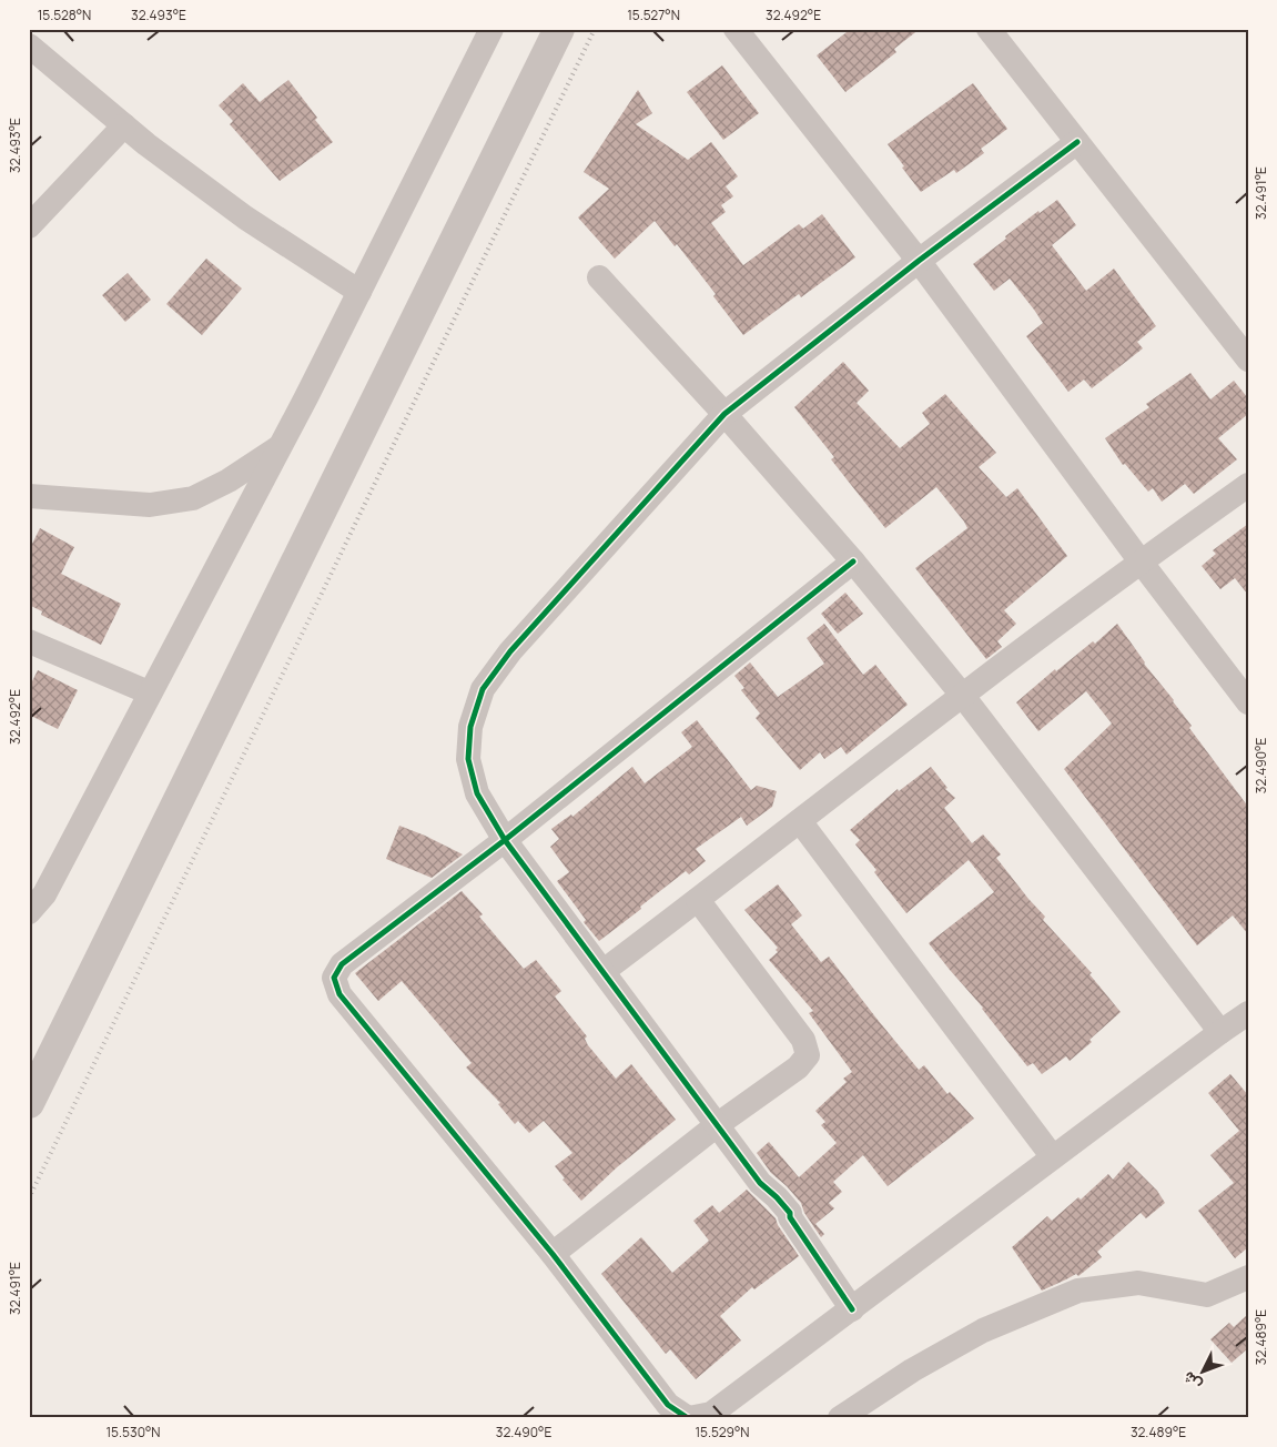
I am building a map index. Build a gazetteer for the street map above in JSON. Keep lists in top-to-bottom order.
{
  "north": "bottom left",
  "coordinates": [
    "15.528°N",
    "32.493°E",
    "15.527°N",
    "32.492°E",
    "32.491°E",
    "32.490°E",
    "32.489°E",
    "15.530°N",
    "15.529°N"
  ]
}
